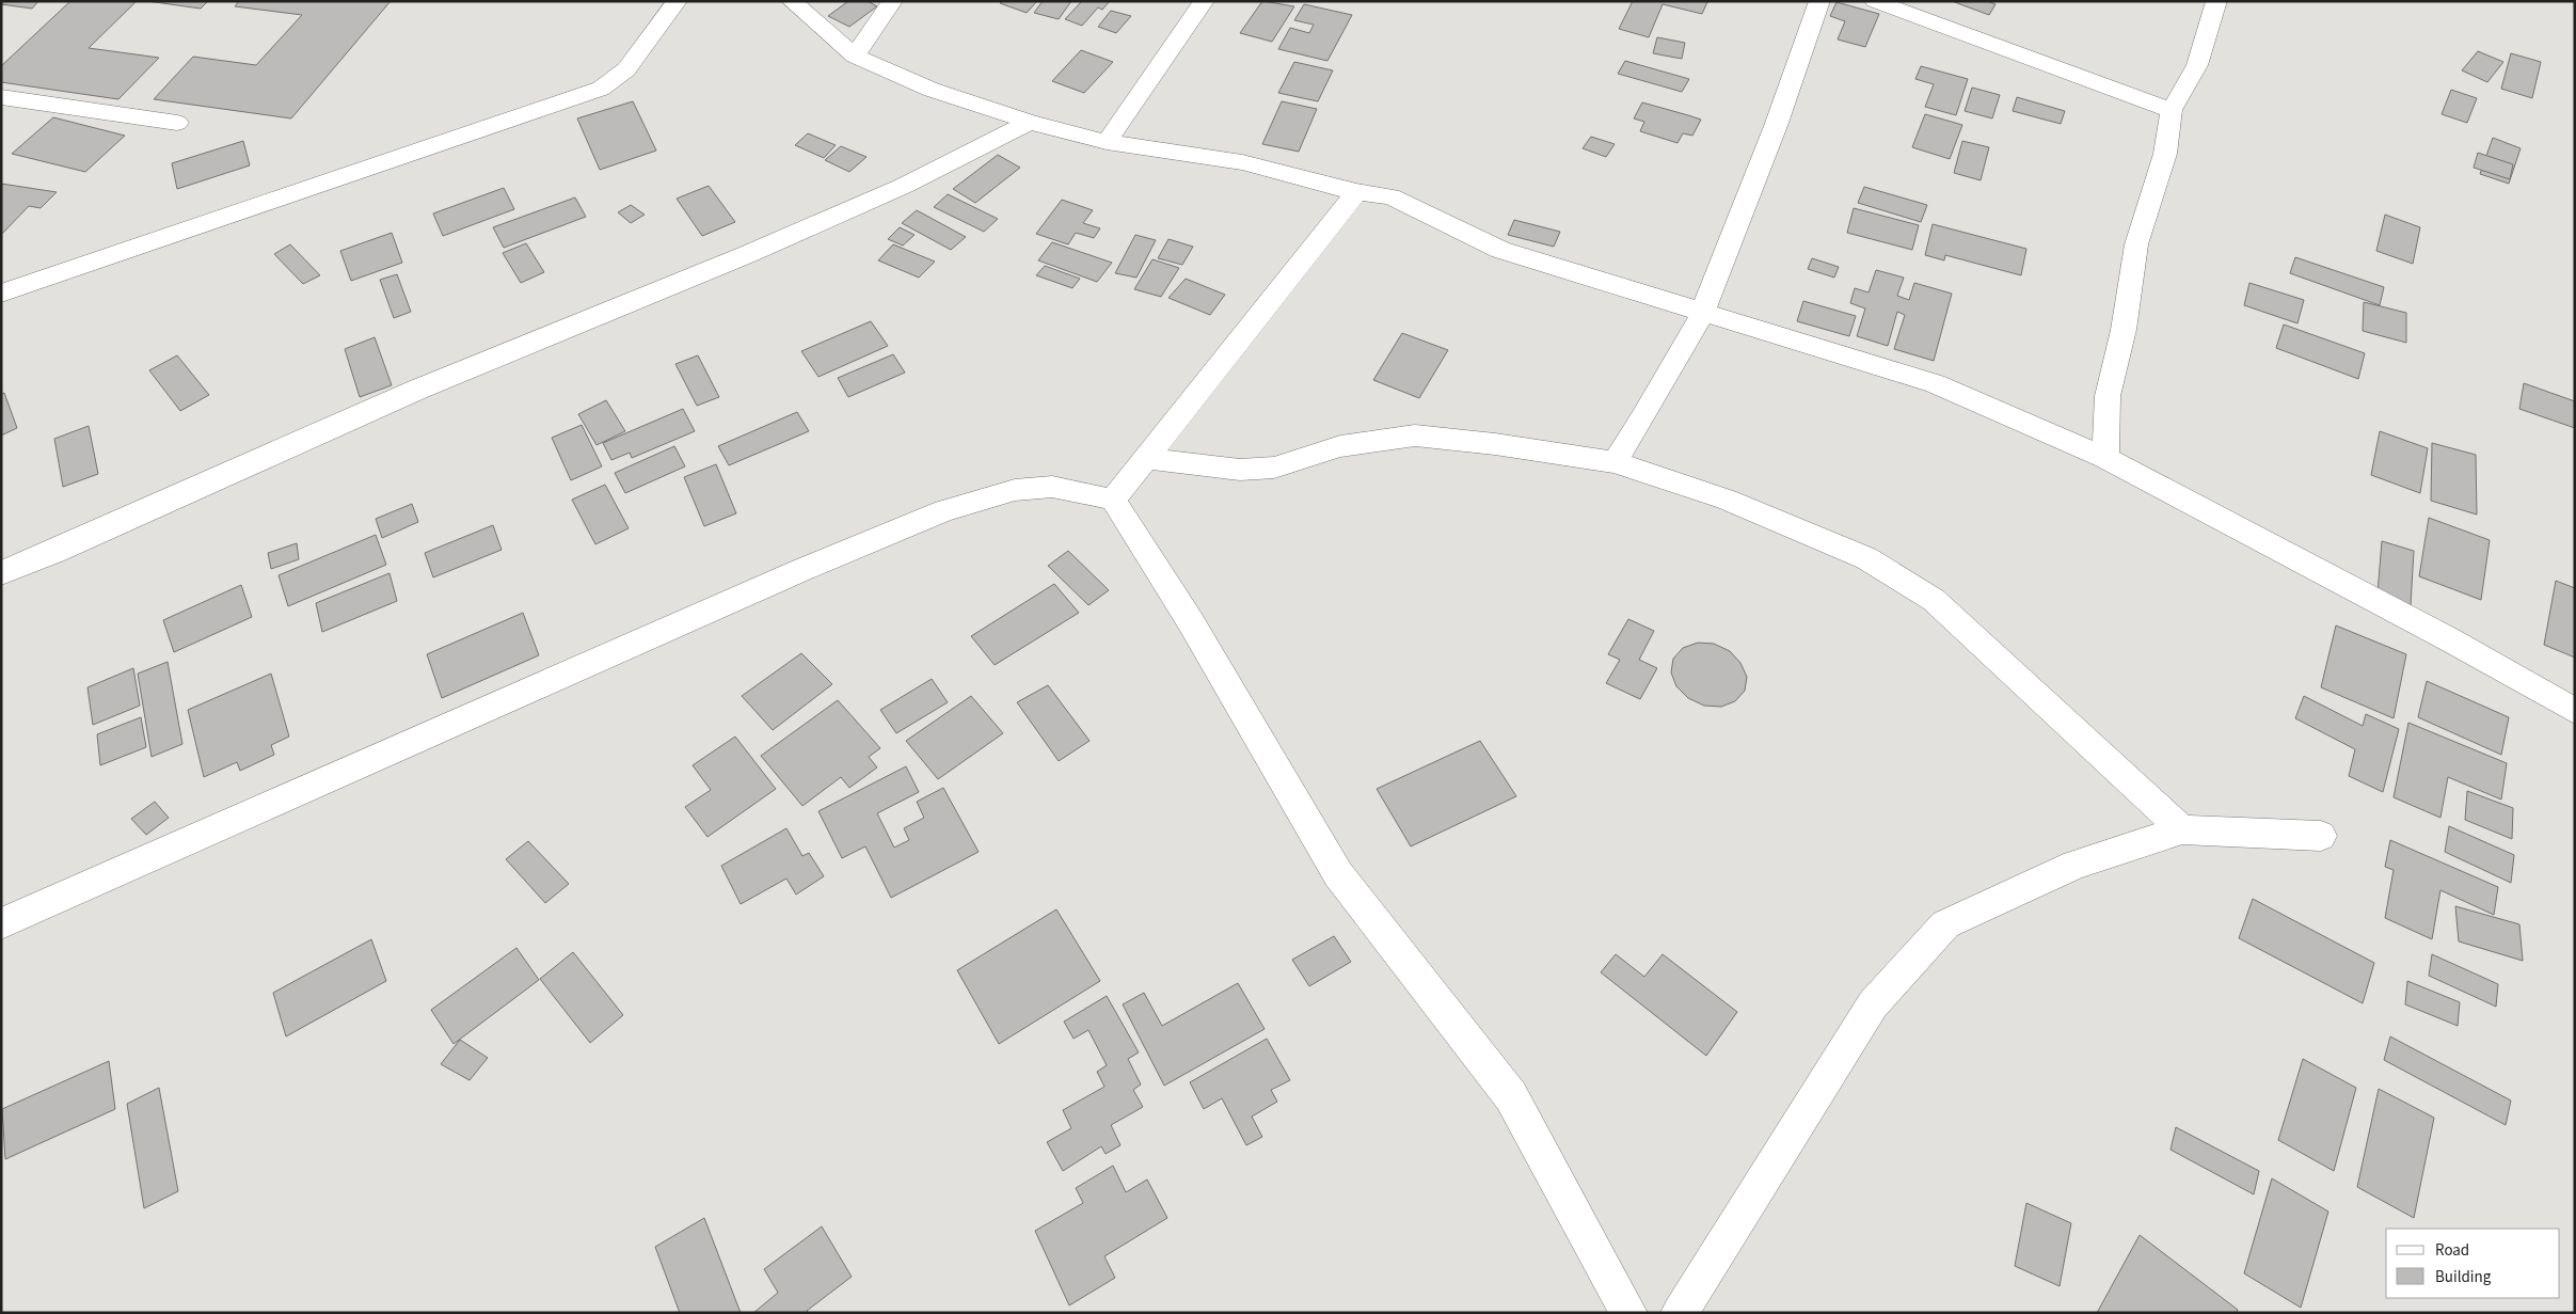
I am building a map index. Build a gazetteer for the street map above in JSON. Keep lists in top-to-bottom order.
{
  "legend": ["Road", "Building"]
}
